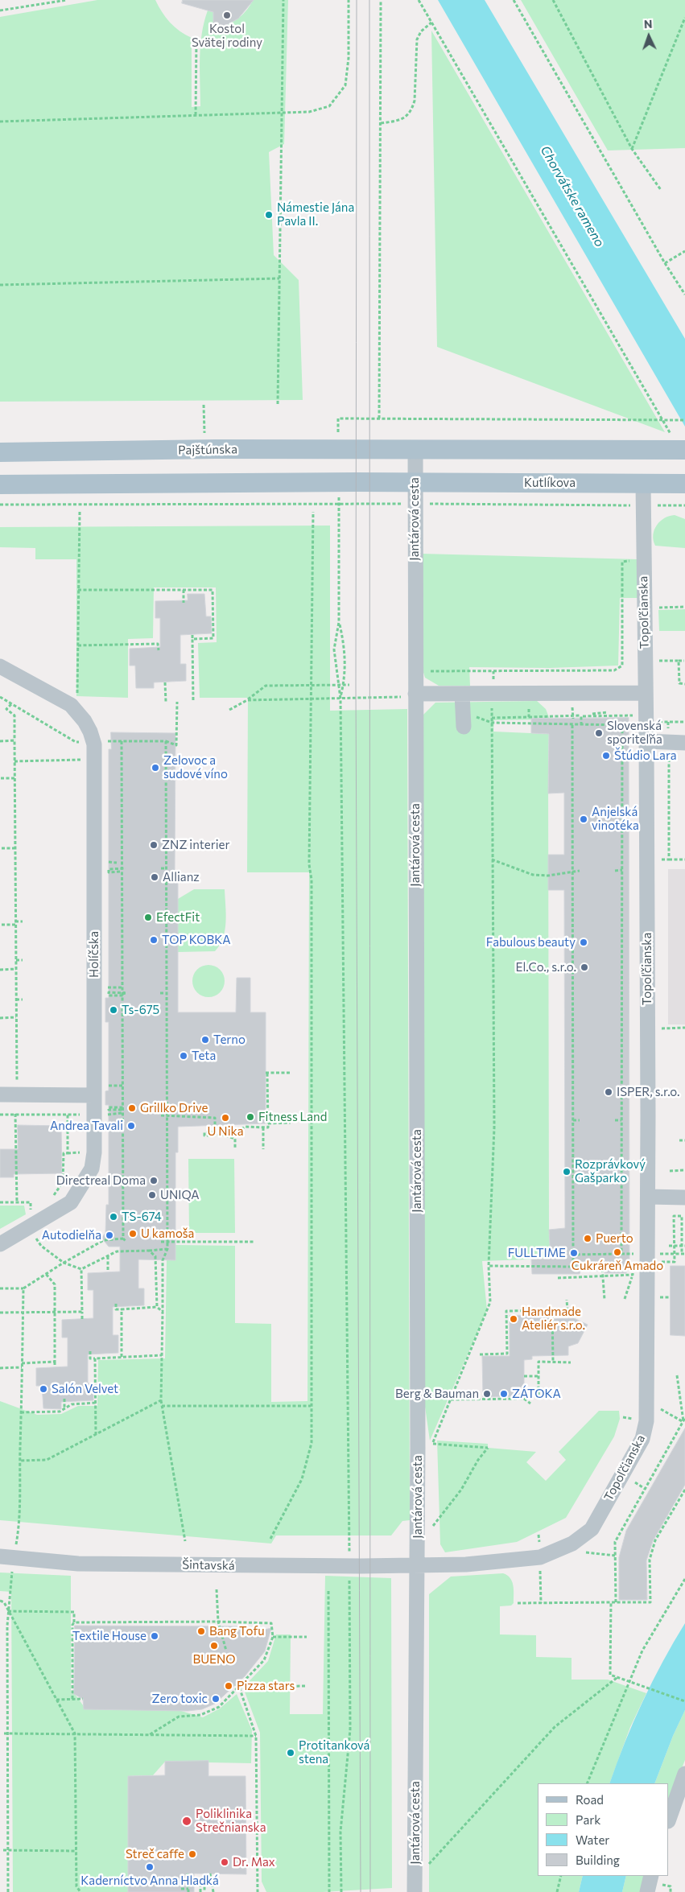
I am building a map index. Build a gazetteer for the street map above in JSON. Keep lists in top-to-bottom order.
{
  "streets": {
    "main road": ["Pajštúnska", "Kutlíkova"],
    "street": [
      "Jantárová cesta",
      "Topoľčianska",
      "Holíčska",
      "Šintavská"
    ]
  },
  "crossings": [
    ["Pajštúnska", "Jantárová cesta"],
    ["Kutlíkova", "Jantárová cesta"],
    ["Kutlíkova", "Topoľčianska"],
    ["Jantárová cesta", "Topoľčianska"],
    ["Jantárová cesta", "Šintavská"],
    ["Topoľčianska", "Šintavská"]
  ],
  "water": ["Chorvátske rameno"],
  "places": [
    "Kostol Svätej rodiny",
    "Námestie Jána Pavla II.",
    "Slovenská sporiteľňa",
    "Štúdio Lara",
    "Zelovoc a sudové víno",
    "Anjelská vinotéka",
    "ZNZ interier",
    "Allianz",
    "EfectFit",
    "TOP KOBKA",
    "Fabulous beauty",
    "El.Co., s.r.o.",
    "Ts-675",
    "Terno",
    "Teta",
    "ISPER, s.r.o.",
    "Grillko Drive",
    "Fitness Land",
    "U Nika",
    "Andrea Tavali",
    "Rozprávkový Gašparko",
    "Directreal Doma",
    "UNIQA",
    "TS-674",
    "U kamoša",
    "Autodielňa",
    "Puerto",
    "Cukráreň Amado",
    "FULLTIME",
    "Handmade Ateliér s.r.o.",
    "Salón Velvet",
    "Berg & Bauman",
    "ZÁTOKA",
    "Bang Tofu",
    "Textile House",
    "BUENO",
    "Pizza stars",
    "Zero toxic",
    "Protitanková stena",
    "Poliklinika Strečnianska",
    "Streč caffe",
    "Dr. Max",
    "Kaderníctvo Anna Hladká"
  ],
  "legend": [
    "Road",
    "Park",
    "Water",
    "Building"
  ],
  "north": "top"
}
